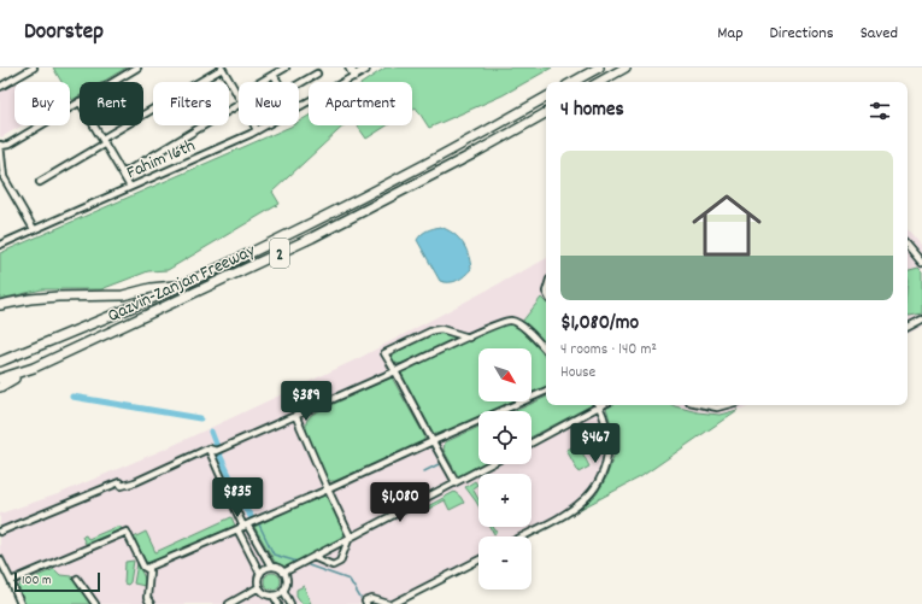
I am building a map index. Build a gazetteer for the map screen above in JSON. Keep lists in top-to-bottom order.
{
  "streets": {
    "highway": ["2", "Qazvin-Zanjan Freeway"],
    "street": ["Fahim 16th"]
  },
  "scale_bar": "100 m",
  "north": "bottom right",
  "page": {
    "header": "Doorstep",
    "nav": ["Map", "Directions", "Saved"],
    "chip": [
      "Buy",
      "Rent",
      "Filters",
      "New",
      "Apartment"
    ],
    "heading": "4 homes",
    "list": [
      {
        "name": "$1,080/mo",
        "note": "4 rooms · 140 m² · House"
      }
    ],
    "map_buttons": ["+", "−"],
    "price": [
      "$389",
      "$467",
      "$835",
      "$1,080"
    ],
    "scale": "100 m"
  }
}
